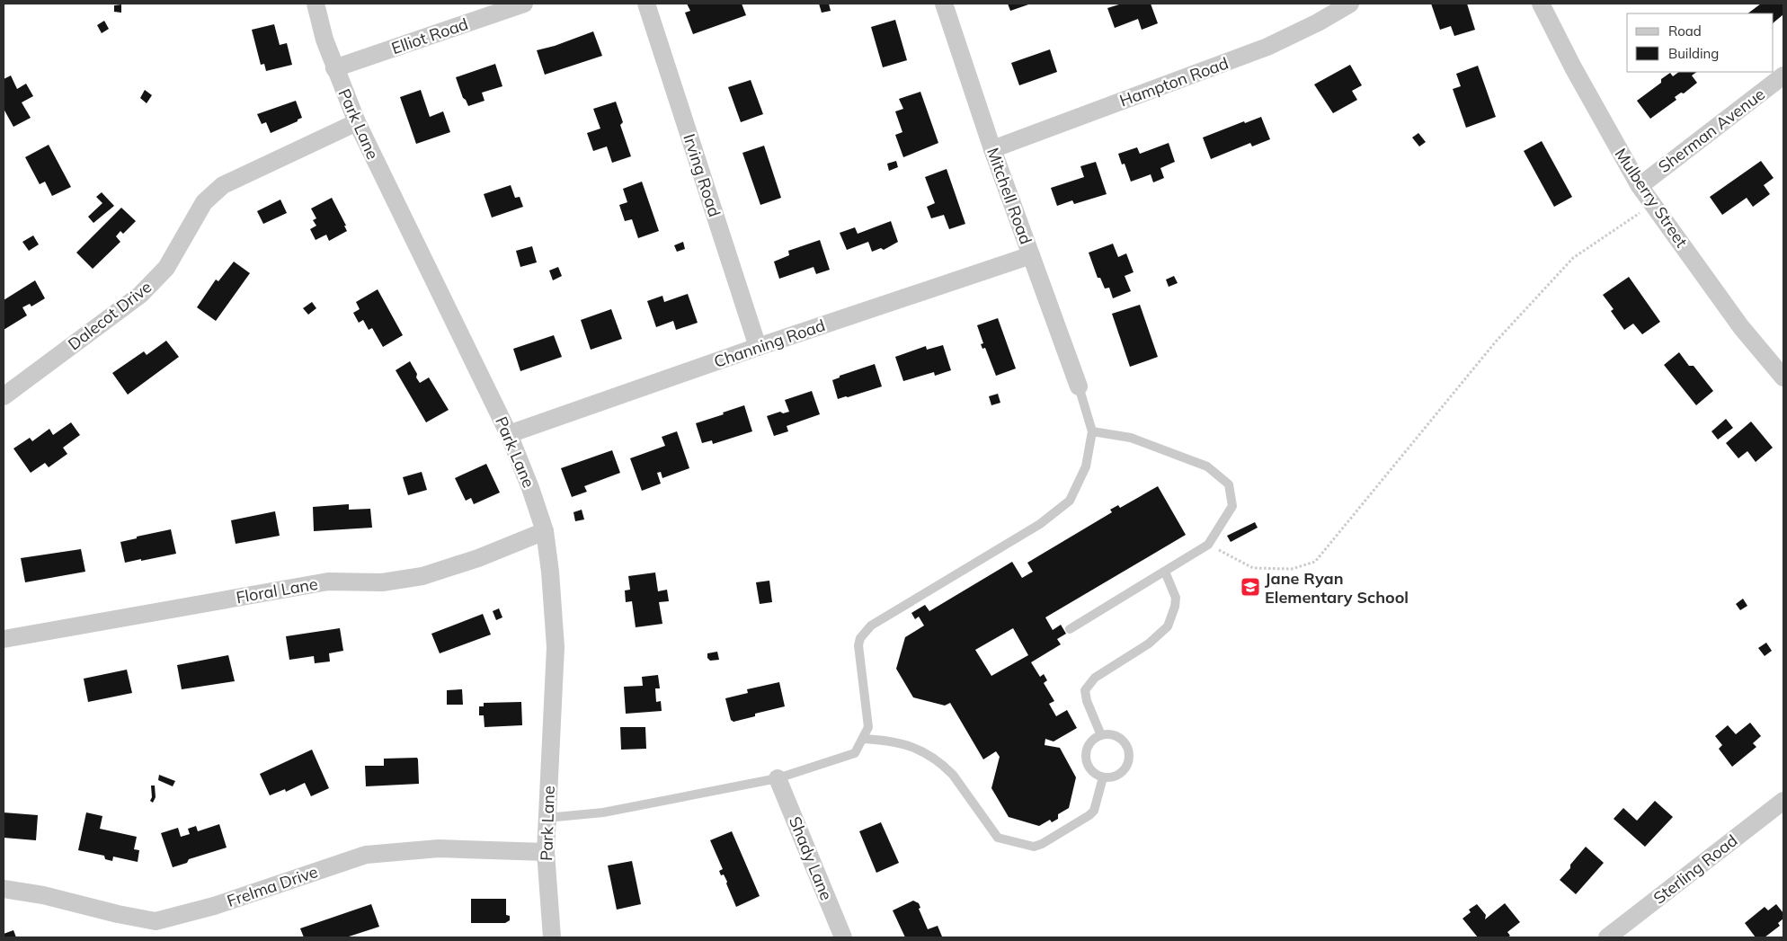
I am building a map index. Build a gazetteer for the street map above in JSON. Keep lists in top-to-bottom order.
{
  "streets": {
    "street": [
      "Elliot Road",
      "Hampton Road",
      "Park Lane",
      "Sherman Avenue",
      "Irving Road",
      "Mitchell Road",
      "Mulberry Street",
      "Dalecot Drive",
      "Channing Road",
      "Floral Lane",
      "Shady Lane",
      "Sterling Road",
      "Frelma Drive"
    ]
  },
  "crossings": [
    ["Elliot Road", "Park Lane"],
    ["Hampton Road", "Mitchell Road"],
    ["Park Lane", "Dalecot Drive"],
    ["Park Lane", "Channing Road"],
    ["Park Lane", "Floral Lane"],
    ["Park Lane", "Frelma Drive"],
    ["Sherman Avenue", "Mulberry Street"],
    ["Irving Road", "Channing Road"],
    ["Mitchell Road", "Channing Road"]
  ],
  "places": {
    "school or university": ["Jane Ryan Elementary School"]
  },
  "legend": ["Road", "Building"]
}
